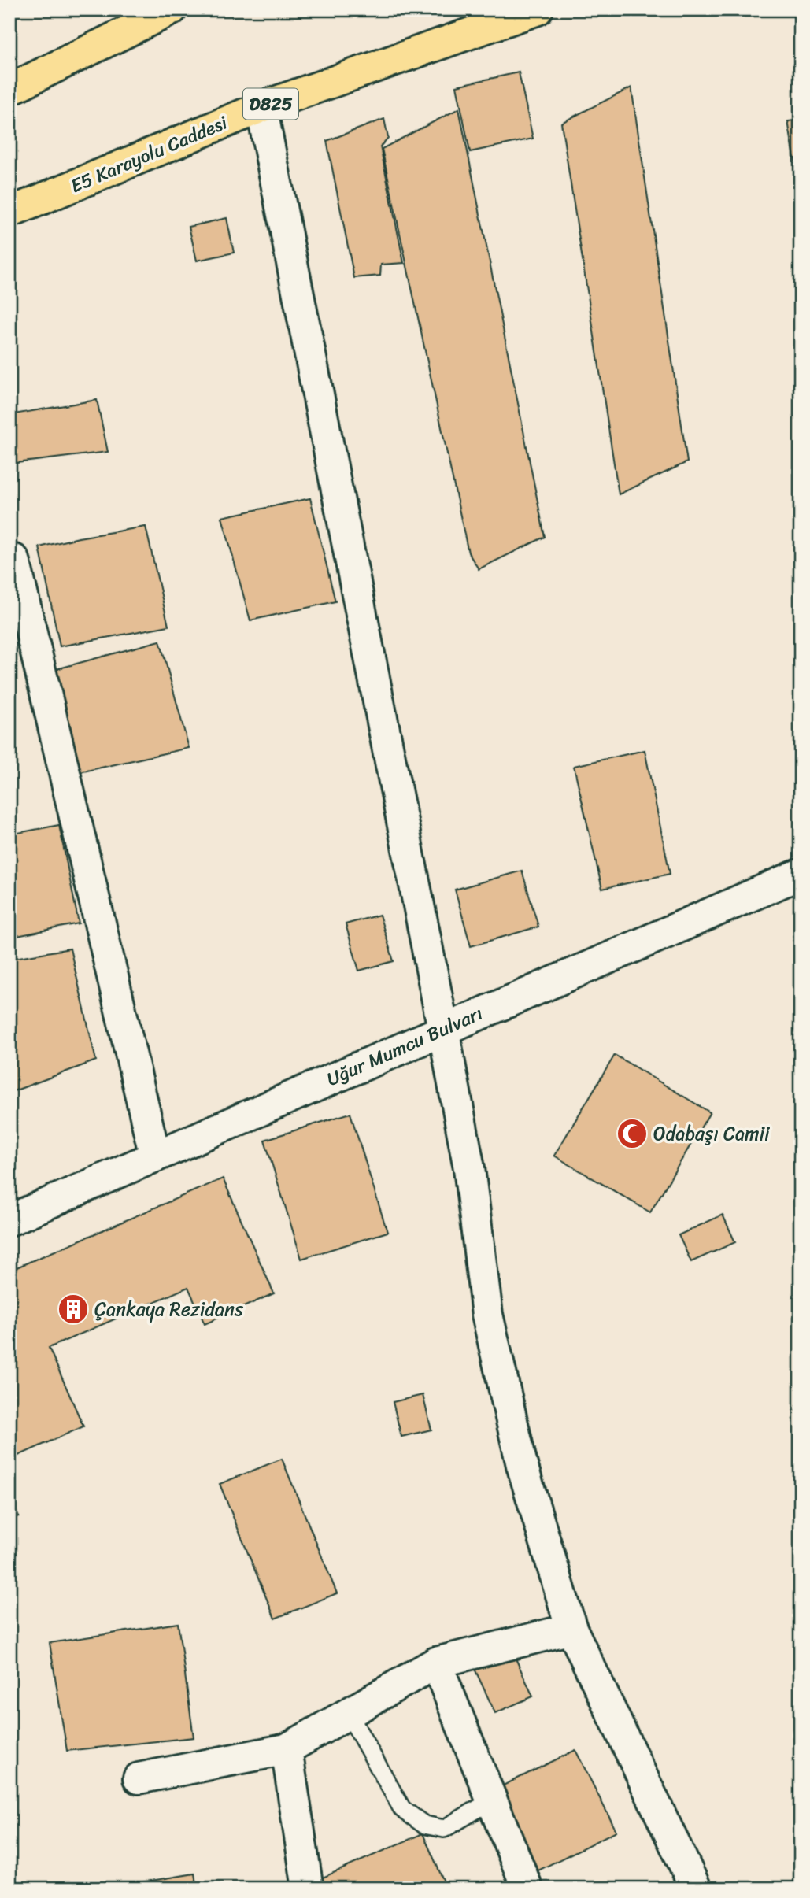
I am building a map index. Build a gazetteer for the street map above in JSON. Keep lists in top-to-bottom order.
{
  "streets": {
    "highway": ["D825", "E5 Karayolu Caddesi"],
    "street": ["Uğur Mumcu Bulvarı"]
  },
  "places": {
    "mosque": ["Odabaşı Camii"],
    "building": ["Çankaya Rezidans"]
  }
}
